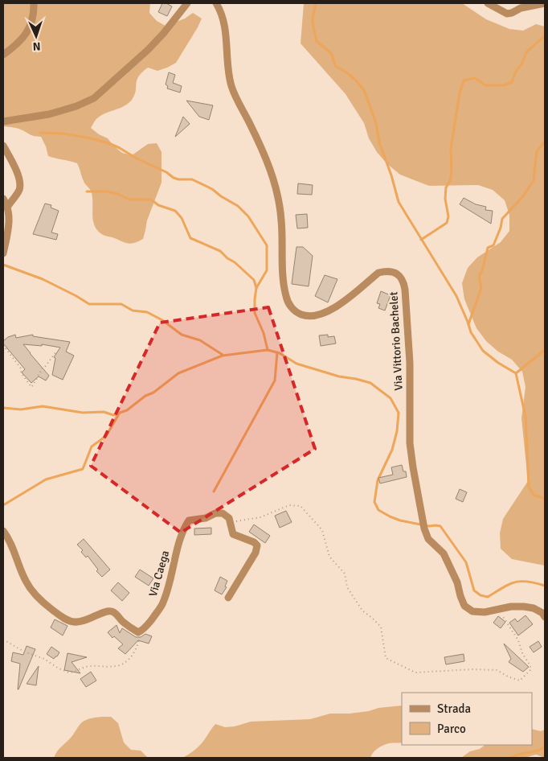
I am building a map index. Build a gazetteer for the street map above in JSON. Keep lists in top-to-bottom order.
{
  "streets": {
    "street": ["Via Vittorio Bachelet", "Via Caega"]
  },
  "legend": ["Strada", "Parco"],
  "north": "bottom"
}
